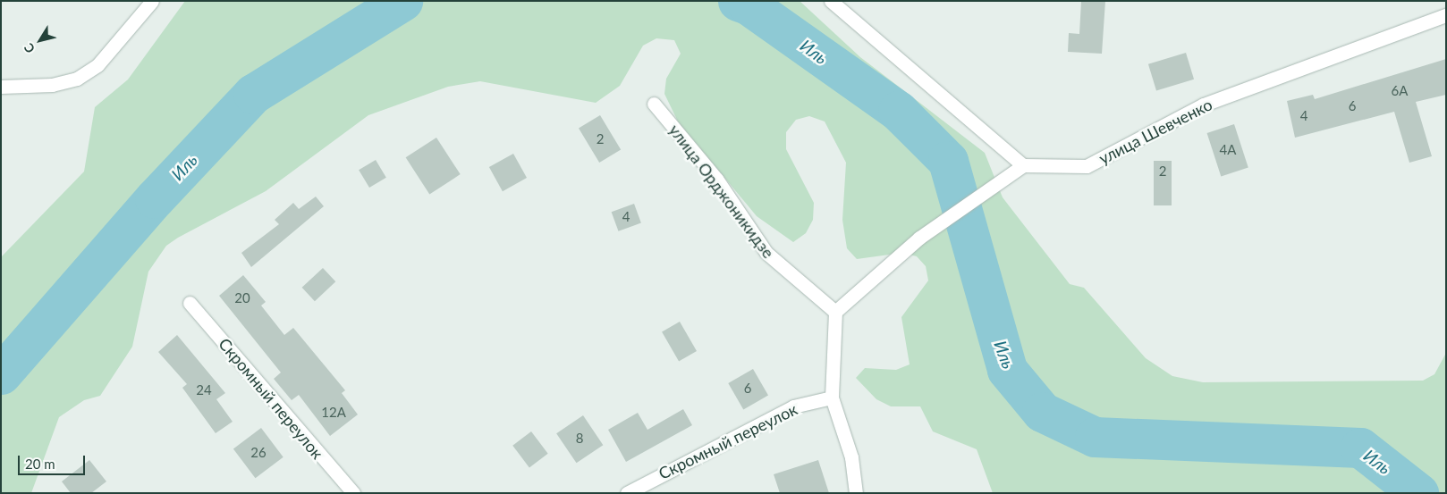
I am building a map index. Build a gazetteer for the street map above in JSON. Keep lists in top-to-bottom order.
{
  "streets": {
    "street": ["улица Шевченко", "улица Орджоникидзе", "Скромный переулок"]
  },
  "water": ["Иль"],
  "house_numbers": [
    "6А",
    "6",
    "4",
    "2",
    "4А",
    "2",
    "4",
    "20",
    "6",
    "24",
    "12А",
    "8",
    "26"
  ],
  "scale_bar": "20 m",
  "north": "bottom left"
}
